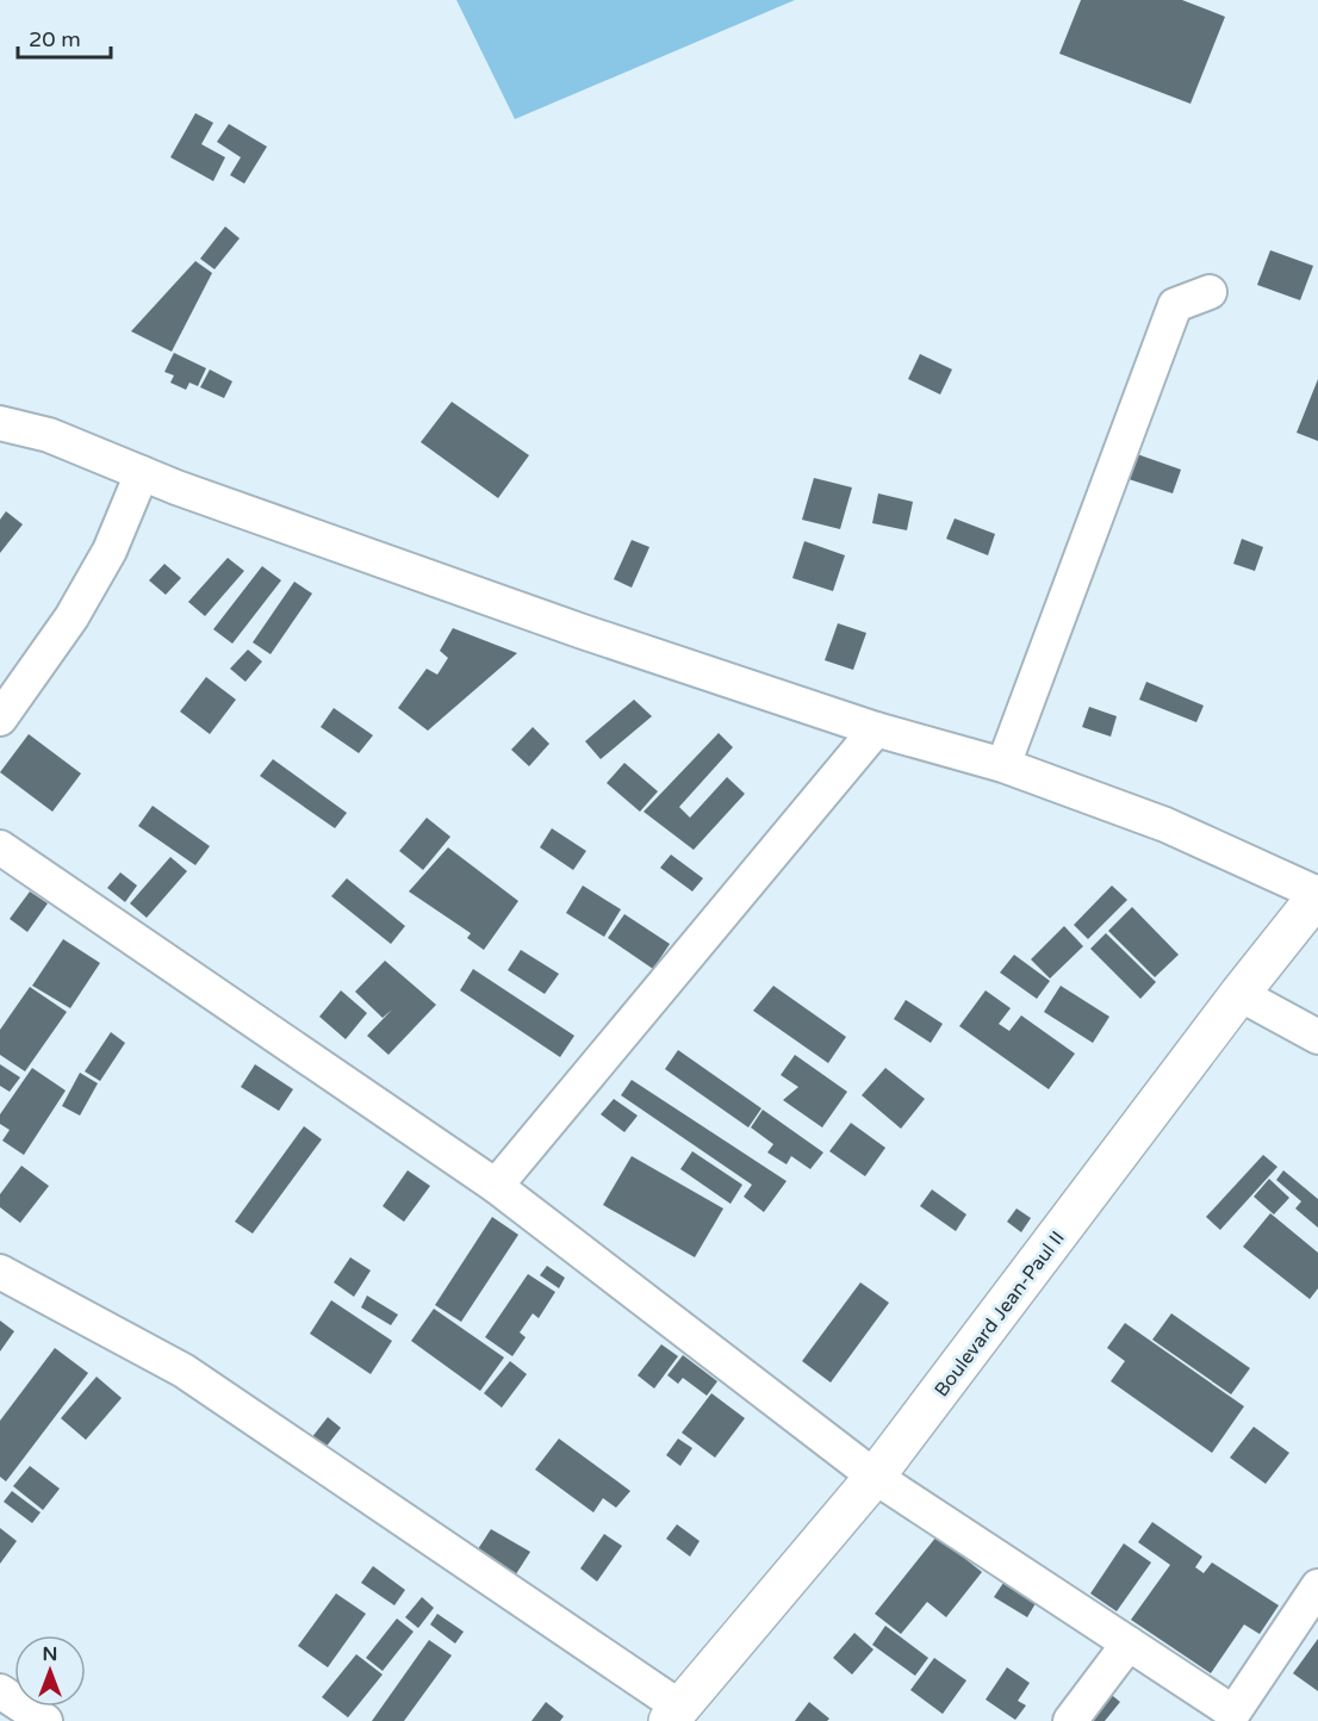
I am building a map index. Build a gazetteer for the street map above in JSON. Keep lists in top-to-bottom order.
{
  "streets": {
    "main road": ["Boulevard Jean-Paul II"]
  },
  "scale_bar": "20 m",
  "north": "top"
}
